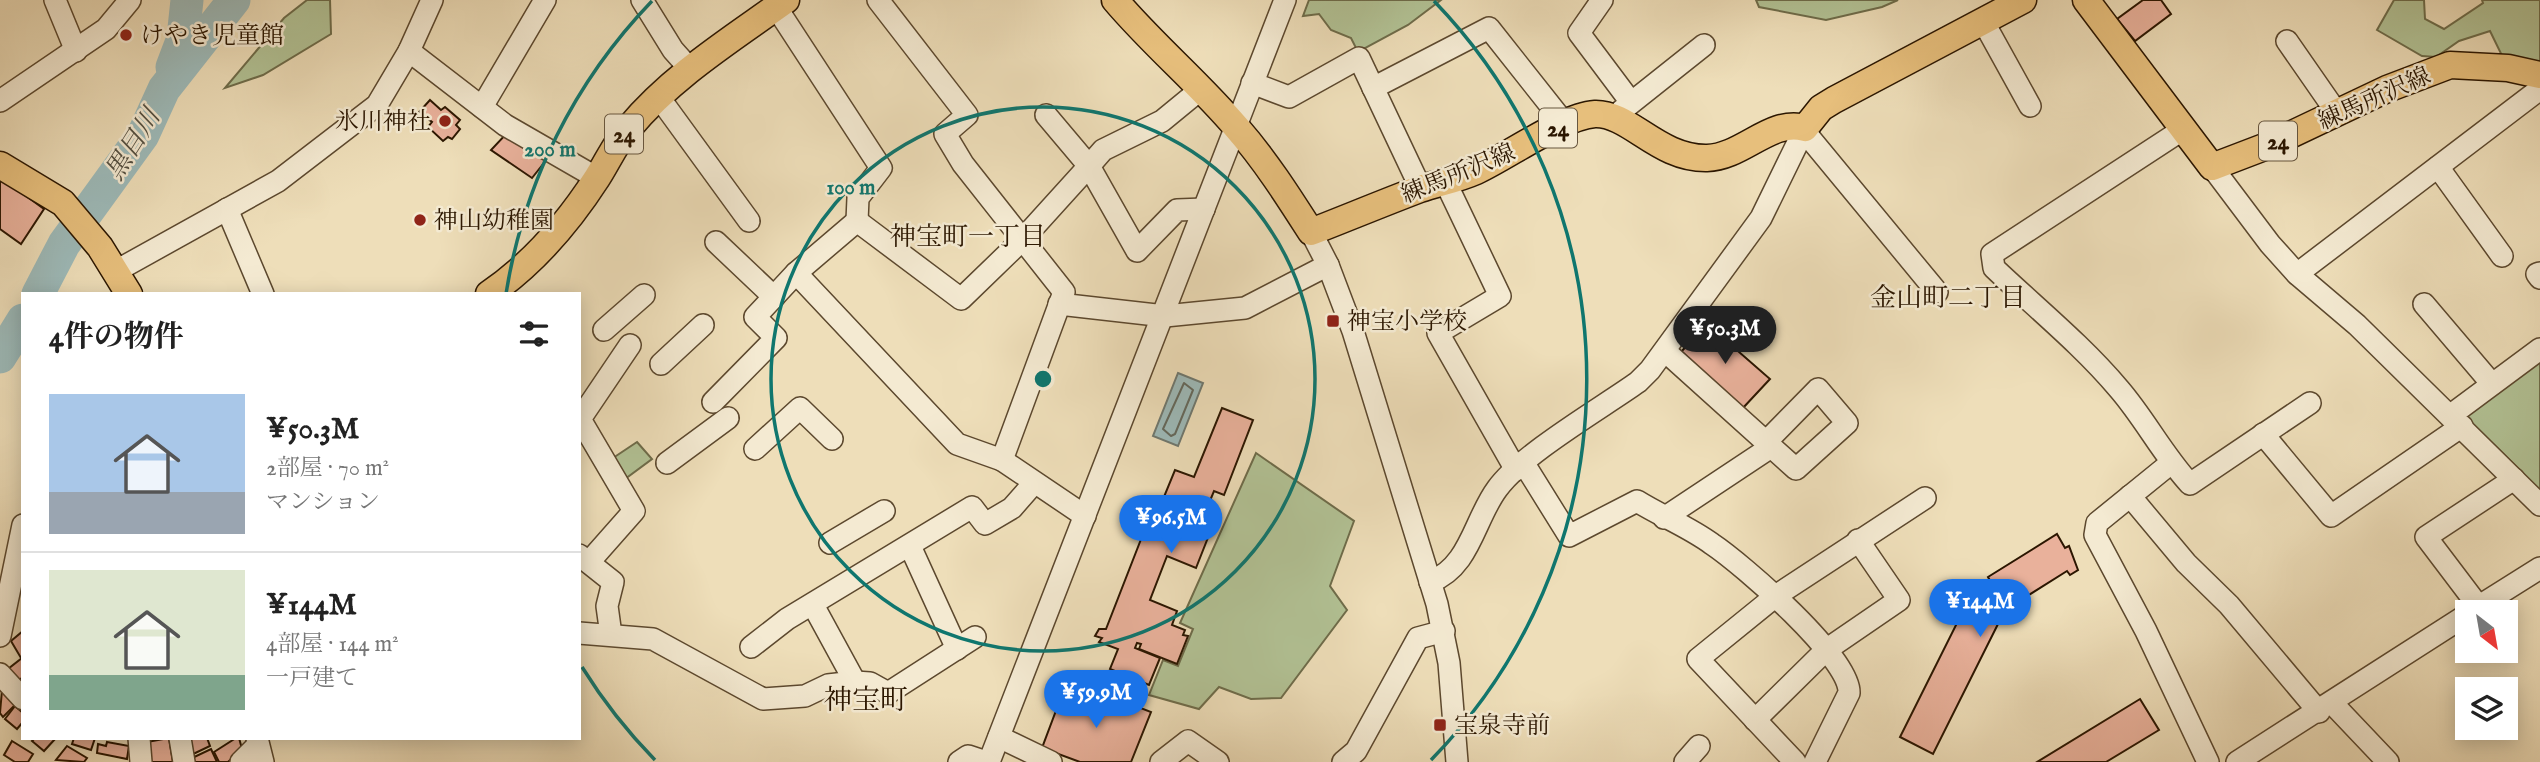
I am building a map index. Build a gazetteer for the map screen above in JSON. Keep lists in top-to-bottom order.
{
  "streets": {
    "main road": ["練馬所沢線", "24"]
  },
  "districts": ["神宝町一丁目", "金山町二丁目", "神宝町"],
  "water": ["黒目川"],
  "places": {
    "other": ["けやき児童館", "氷川神社", "神山幼稚園"],
    "transit": ["神宝小学校", "宝泉寺前"]
  },
  "north": "bottom right",
  "page": {
    "heading": "4件の物件",
    "price": [
      "¥50.3M",
      "¥96.5M",
      "¥144M",
      "¥59.9M"
    ],
    "list": [
      {
        "name": "¥50.3M",
        "note": "2部屋 · 70 m² · マンション"
      },
      {
        "name": "¥144M",
        "note": "4部屋 · 144 m² · 一戸建て"
      }
    ]
  },
  "rings": ["200 m", "100 m"]
}
